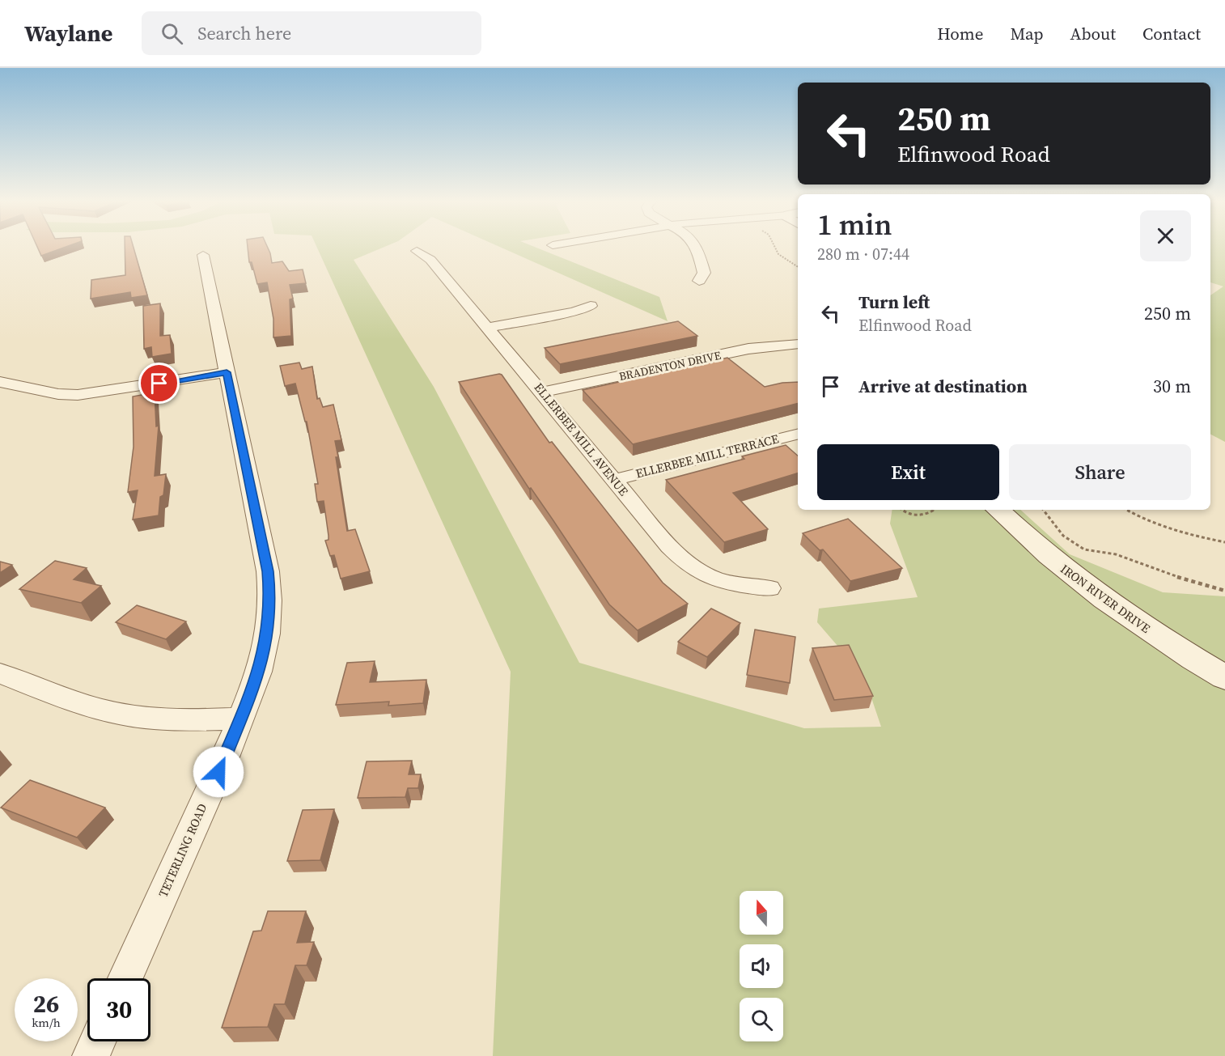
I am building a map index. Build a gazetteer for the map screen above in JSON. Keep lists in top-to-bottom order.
{
  "streets": {
    "street": [
      "BRADENTON DRIVE",
      "ELLERBEE MILL AVENUE",
      "ELLERBEE MILL TERRACE",
      "IRON RIVER DRIVE",
      "TETERLING ROAD"
    ]
  },
  "crossings": [
    ["BRADENTON DRIVE", "ELLERBEE MILL AVENUE"],
    ["ELLERBEE MILL AVENUE", "ELLERBEE MILL TERRACE"]
  ],
  "north": "top",
  "page": {
    "header": "Waylane",
    "search": "Search here",
    "nav": [
      "Home",
      "Map",
      "About",
      "Contact"
    ],
    "turn": ["250 m", "Elfinwood Road"],
    "heading": ["1 min", "280 m · 07:44"],
    "list": [
      {
        "name": "Turn left",
        "note": "Elfinwood Road",
        "value": "250 m"
      },
      {
        "name": "Arrive at destination",
        "value": "30 m"
      }
    ],
    "buttons": ["Exit", "Share"],
    "speed": "26 km/h",
    "limit": "30"
  }
}
